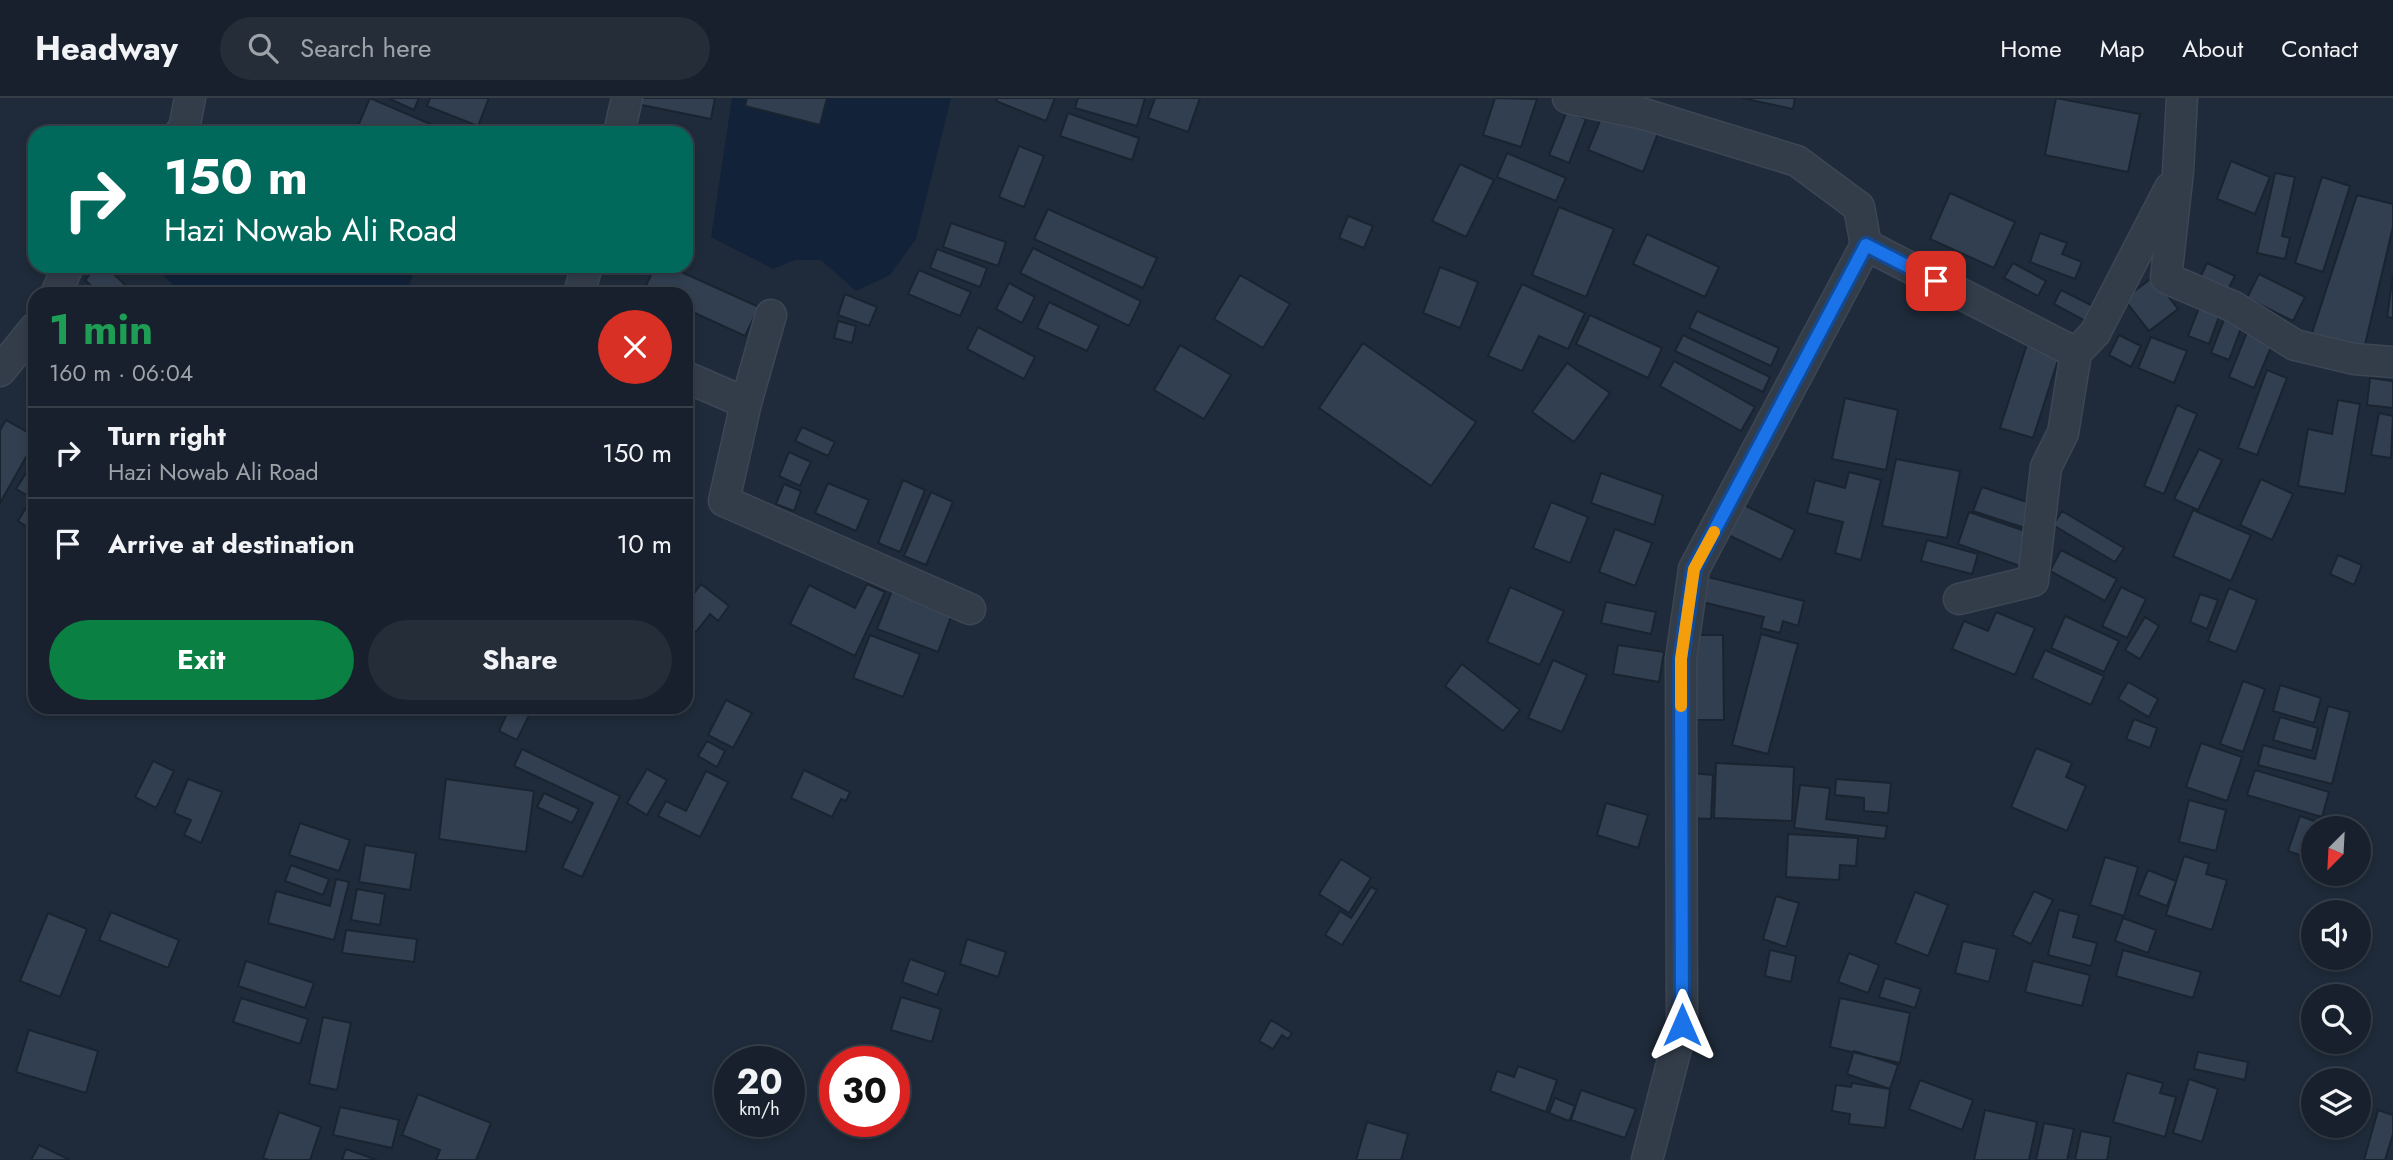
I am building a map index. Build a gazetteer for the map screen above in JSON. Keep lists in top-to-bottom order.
{
  "north": "bottom left",
  "page": {
    "header": "Headway",
    "search": "Search here",
    "nav": [
      "Home",
      "Map",
      "About",
      "Contact"
    ],
    "turn": ["150 m", "Hazi Nowab Ali Road"],
    "heading": ["1 min", "160 m · 06:04"],
    "list": [
      {
        "name": "Turn right",
        "note": "Hazi Nowab Ali Road",
        "value": "150 m"
      },
      {
        "name": "Arrive at destination",
        "value": "10 m"
      }
    ],
    "buttons": ["Exit", "Share"],
    "speed": "20 km/h",
    "limit": "30"
  }
}
